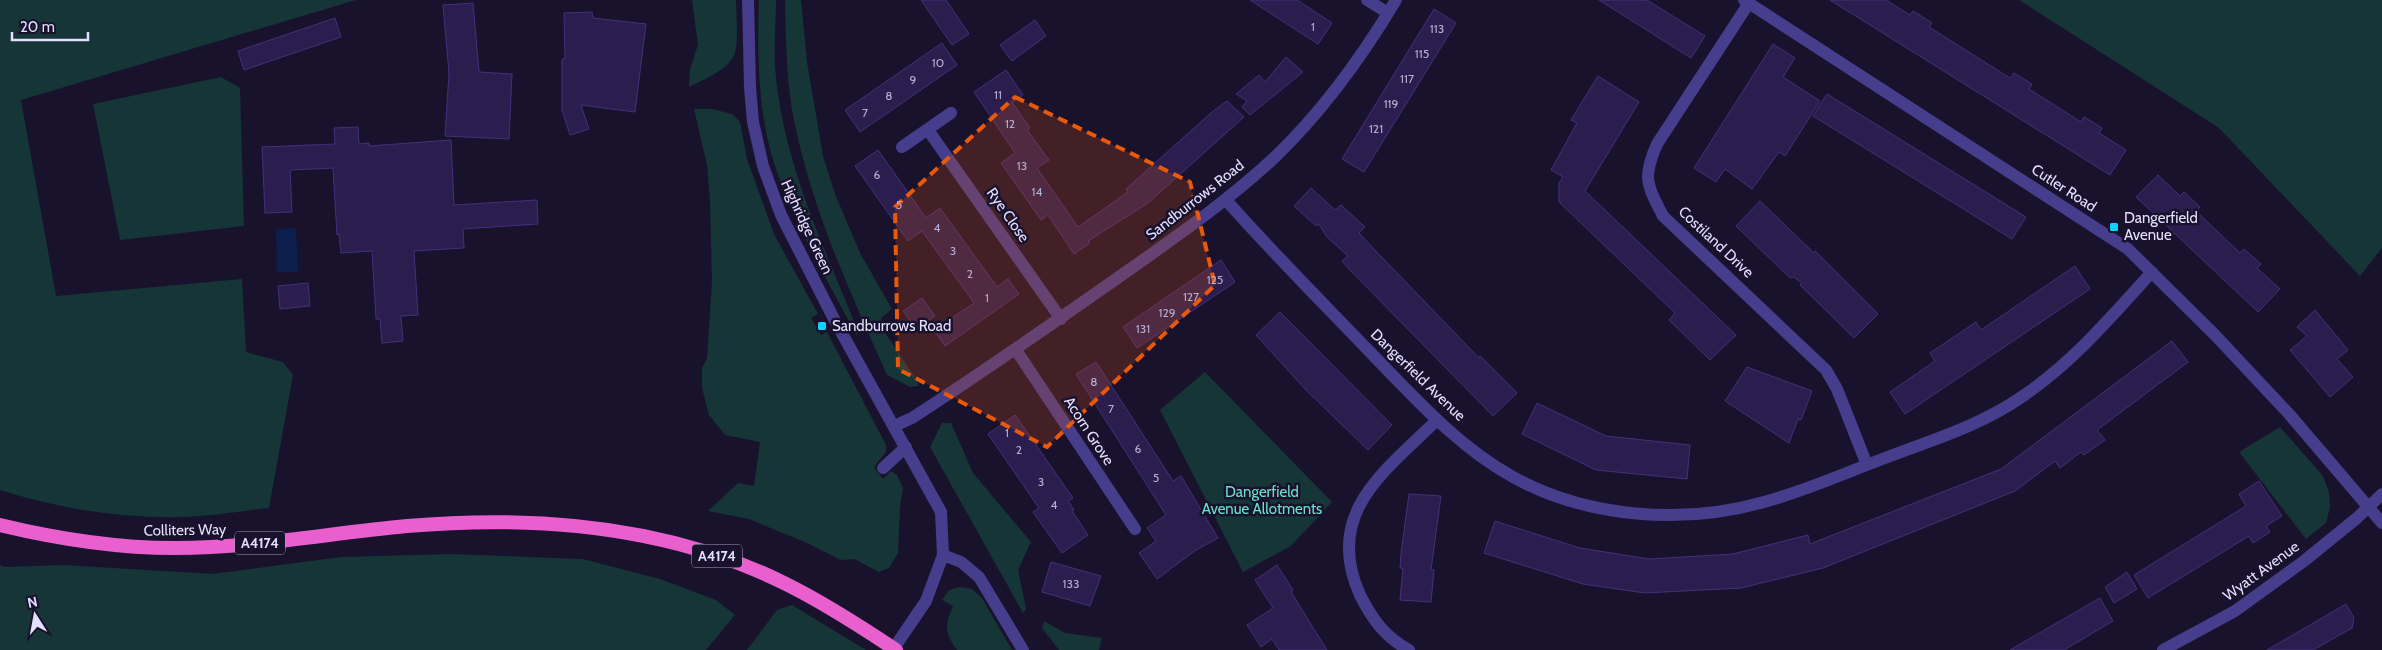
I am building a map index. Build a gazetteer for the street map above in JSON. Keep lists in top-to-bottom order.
{
  "streets": {
    "highway": ["Highridge Green", "Colliters Way", "A4174"],
    "street": [
      "Cutler Road",
      "Sandburrows Road",
      "Rye Close",
      "Costiland Drive",
      "Dangerfield Avenue",
      "Acorn Grove",
      "Wyatt Avenue"
    ]
  },
  "crossings": [
    ["Cutler Road", "Costiland Drive"],
    ["Cutler Road", "Dangerfield Avenue"],
    ["Cutler Road", "Wyatt Avenue"],
    ["Sandburrows Road", "Rye Close"],
    ["Sandburrows Road", "Highridge Green"],
    ["Sandburrows Road", "Dangerfield Avenue"],
    ["Sandburrows Road", "Acorn Grove"],
    ["Highridge Green", "Colliters Way"],
    ["Costiland Drive", "Dangerfield Avenue"]
  ],
  "parks": ["Dangerfield Avenue Allotments"],
  "places": {
    "transit": ["Dangerfield Avenue", "Sandburrows Road"]
  },
  "house_numbers": [
    "1",
    "113",
    "115",
    "10",
    "117",
    "9",
    "11",
    "8",
    "119",
    "7",
    "12",
    "121",
    "13",
    "6",
    "14",
    "5",
    "4",
    "3",
    "2",
    "125",
    "127",
    "1",
    "129",
    "131",
    "8",
    "7",
    "1",
    "6",
    "2",
    "5",
    "3",
    "4",
    "133"
  ],
  "scale_bar": "20 m",
  "north": "top"
}
